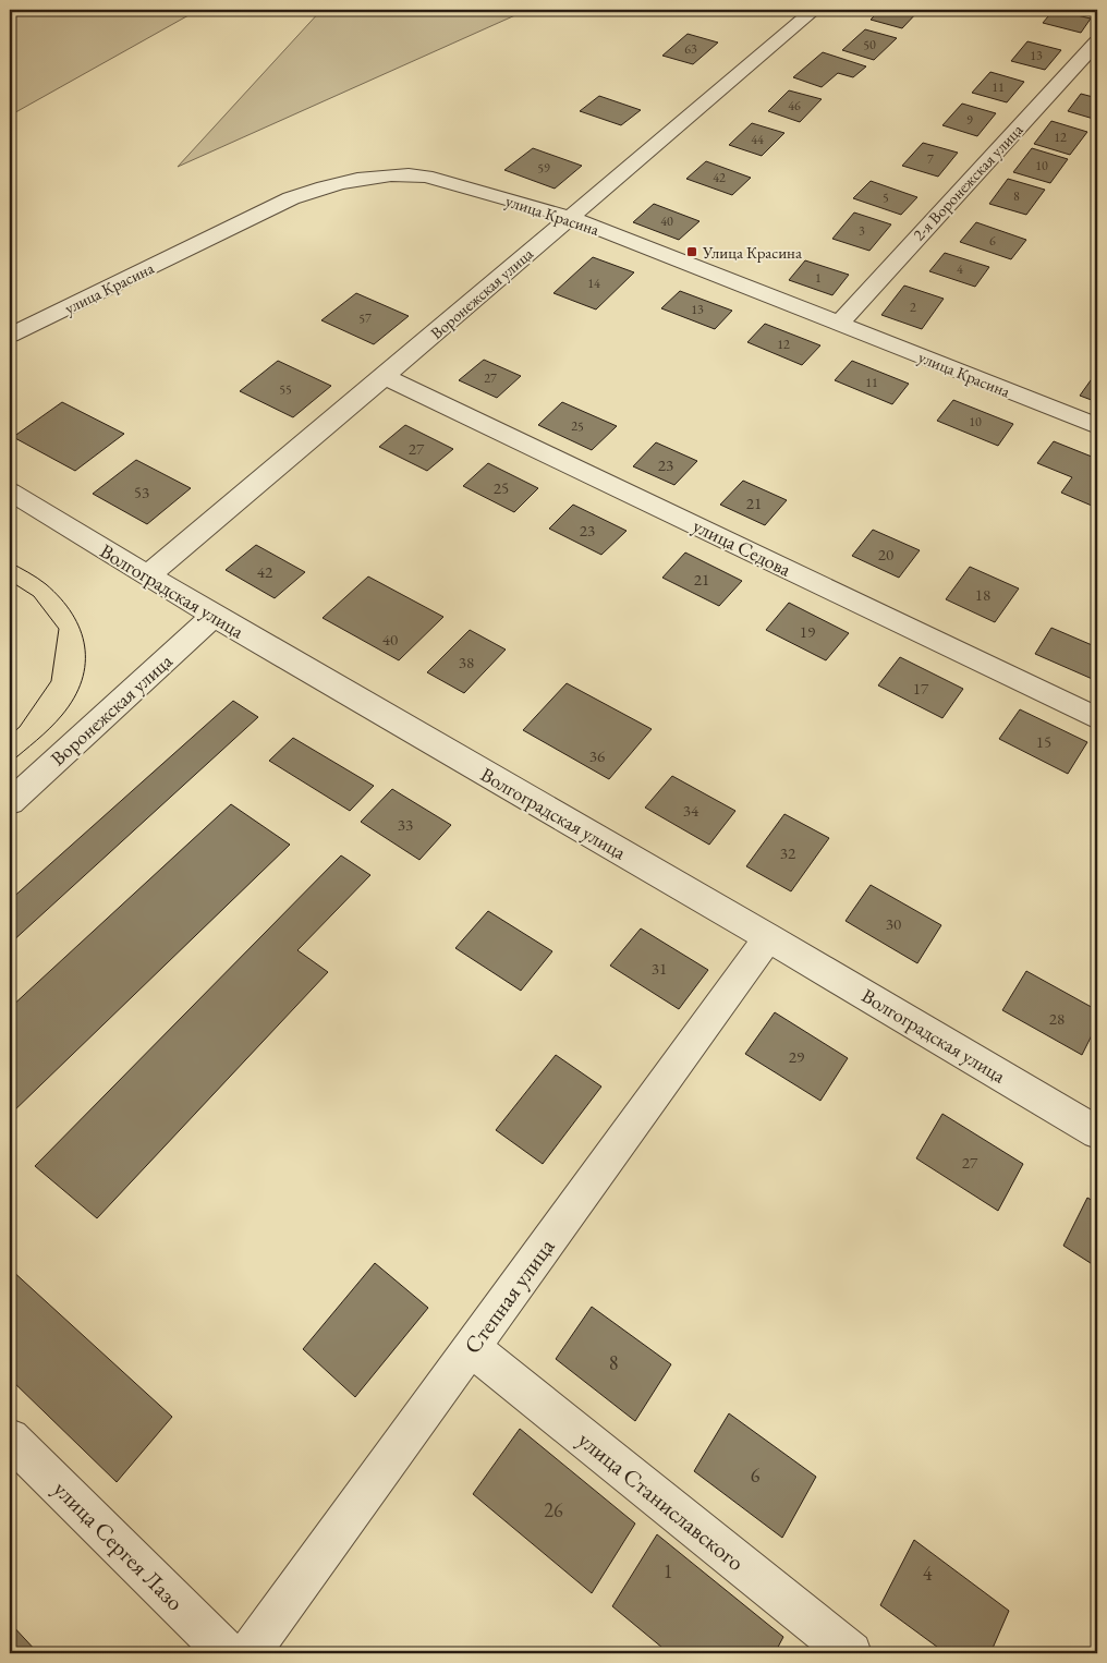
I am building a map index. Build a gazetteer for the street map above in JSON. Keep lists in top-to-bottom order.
{
  "streets": {
    "street": [
      "2-я Воронежская улица",
      "улица Красина",
      "Воронежская улица",
      "улица Седова",
      "Волгоградская улица",
      "Степная улица",
      "улица Станиславского",
      "улица Сергея Лазо"
    ]
  },
  "crossings": [
    ["2-я Воронежская улица", "улица Красина"],
    ["улица Красина", "Воронежская улица"],
    ["Воронежская улица", "улица Седова"],
    ["Воронежская улица", "Волгоградская улица"],
    ["Волгоградская улица", "Степная улица"],
    ["Степная улица", "улица Станиславского"]
  ],
  "places": {
    "transit": ["Улица Красина"]
  },
  "house_numbers": [
    "50",
    "63",
    "13",
    "11",
    "46",
    "9",
    "12",
    "44",
    "7",
    "10",
    "59",
    "42",
    "8",
    "5",
    "40",
    "3",
    "6",
    "4",
    "1",
    "14",
    "2",
    "13",
    "57",
    "12",
    "27",
    "11",
    "55",
    "10",
    "25",
    "27",
    "23",
    "25",
    "53",
    "21",
    "23",
    "20",
    "42",
    "21",
    "18",
    "19",
    "40",
    "38",
    "17",
    "15",
    "36",
    "34",
    "33",
    "32",
    "30",
    "31",
    "28",
    "29",
    "27",
    "8",
    "6",
    "26",
    "1",
    "4"
  ]
}
